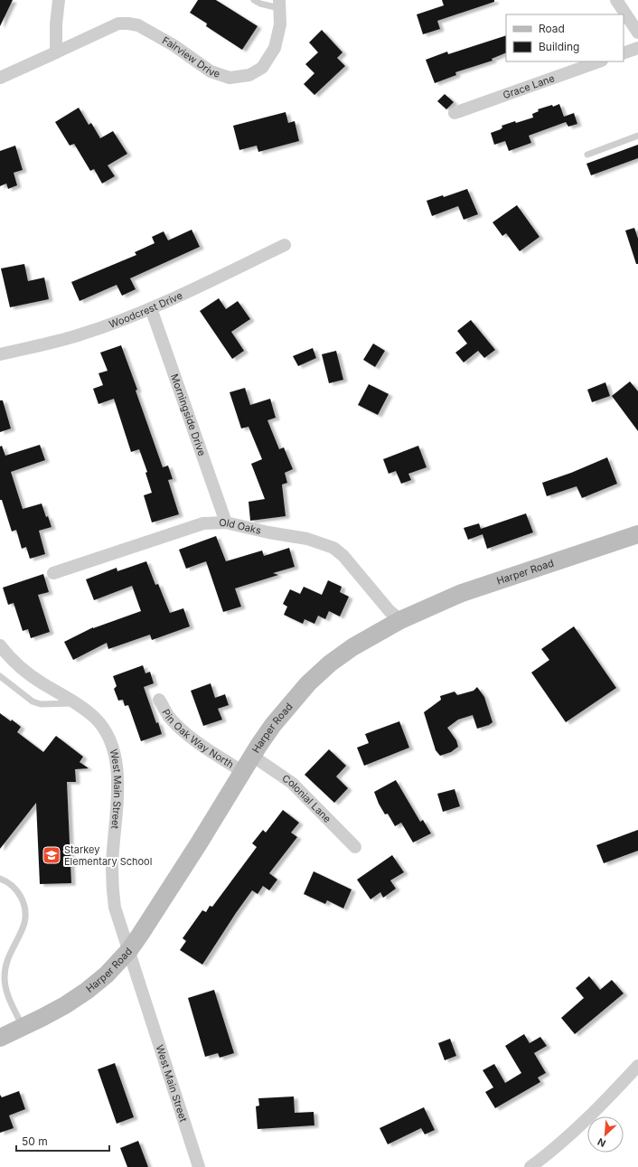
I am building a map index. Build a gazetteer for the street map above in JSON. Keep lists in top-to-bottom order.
{
  "streets": {
    "main road": ["Harper Road"],
    "street": [
      "Fairview Drive",
      "Grace Lane",
      "Woodcrest Drive",
      "Morningside Drive",
      "Old Oaks",
      "Pin Oak Way North",
      "West Main Street",
      "Colonial Lane"
    ]
  },
  "crossings": [
    ["Woodcrest Drive", "Morningside Drive"],
    ["Morningside Drive", "Old Oaks"],
    ["Old Oaks", "Harper Road"],
    ["Harper Road", "Pin Oak Way North"],
    ["Harper Road", "West Main Street"],
    ["Harper Road", "Colonial Lane"]
  ],
  "places": {
    "school or university": ["Starkey Elementary School"]
  },
  "legend": ["Road", "Building"],
  "scale_bar": "50 m",
  "north": "bottom left"
}
